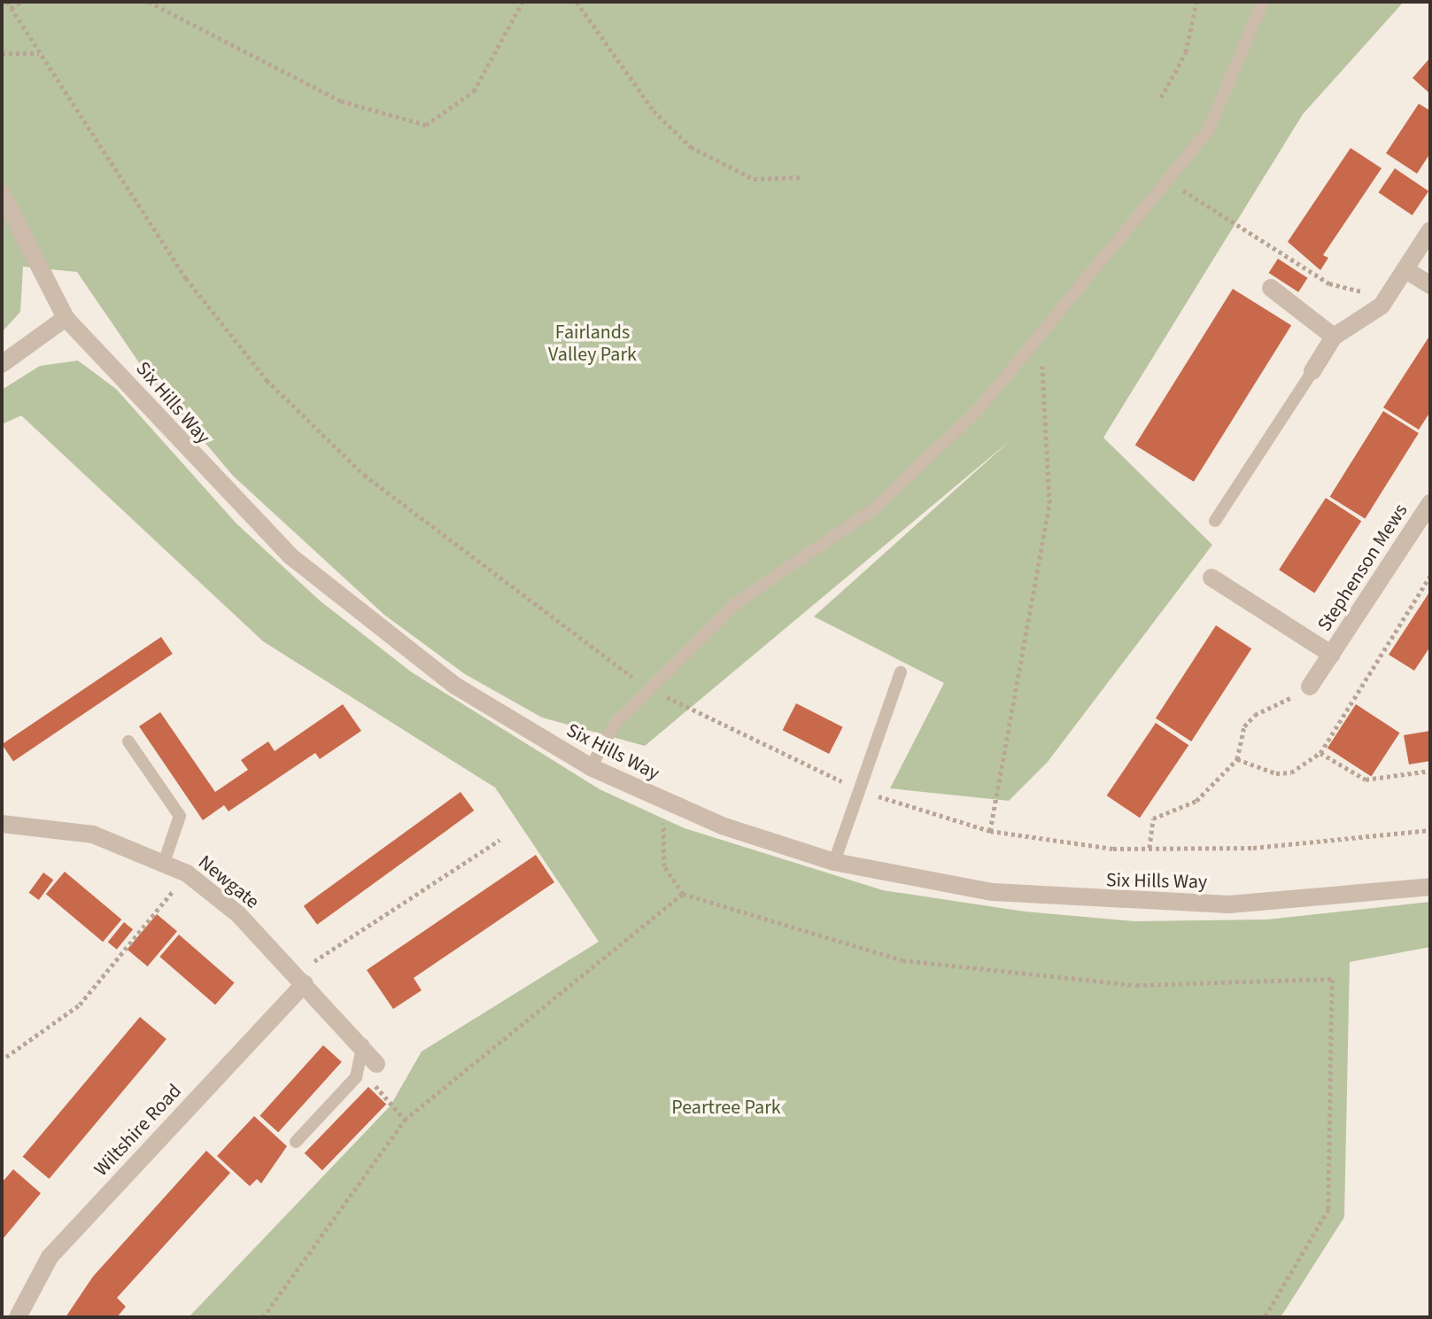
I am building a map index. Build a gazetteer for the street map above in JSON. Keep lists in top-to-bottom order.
{
  "streets": {
    "street": [
      "Six Hills Way",
      "Stephenson Mews",
      "Newgate",
      "Wiltshire Road"
    ]
  },
  "crossings": [
    ["Newgate", "Wiltshire Road"]
  ],
  "parks": ["Fairlands Valley Park", "Peartree Park"]
}
